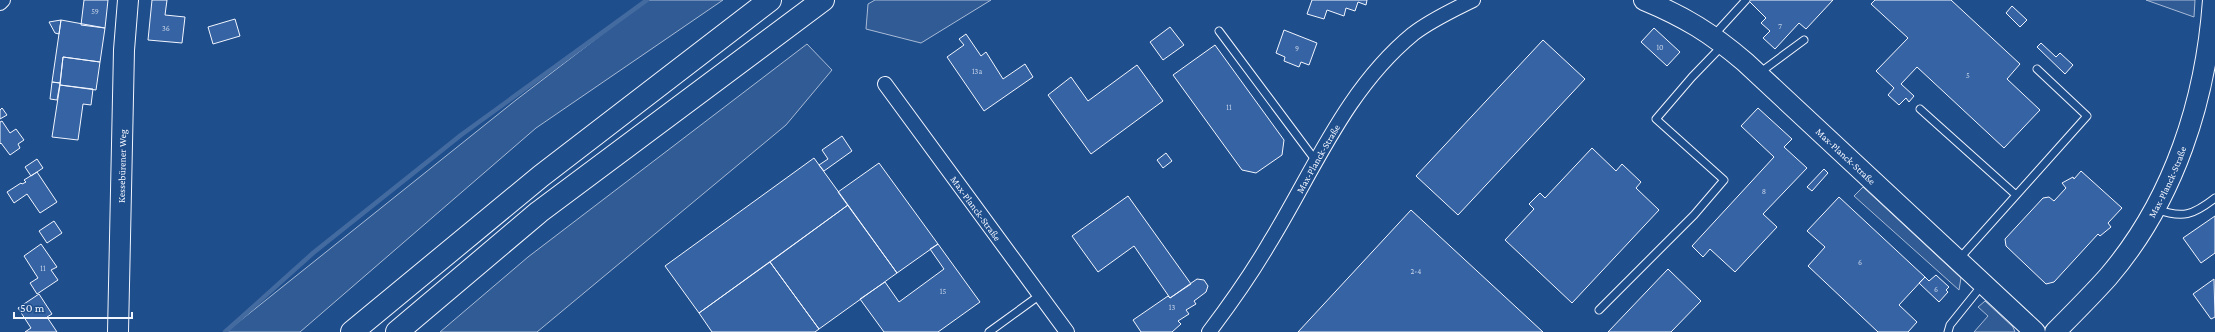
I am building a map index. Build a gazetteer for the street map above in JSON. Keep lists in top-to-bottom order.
{
  "streets": {
    "main road": ["Max-Planck-Straße", "Kessebürener Weg"]
  },
  "house_numbers": [
    "59",
    "7",
    "36",
    "10",
    "9",
    "13a",
    "5",
    "11",
    "8",
    "6",
    "11",
    "2-4",
    "6",
    "15",
    "13"
  ],
  "scale_bar": "50 m"
}
